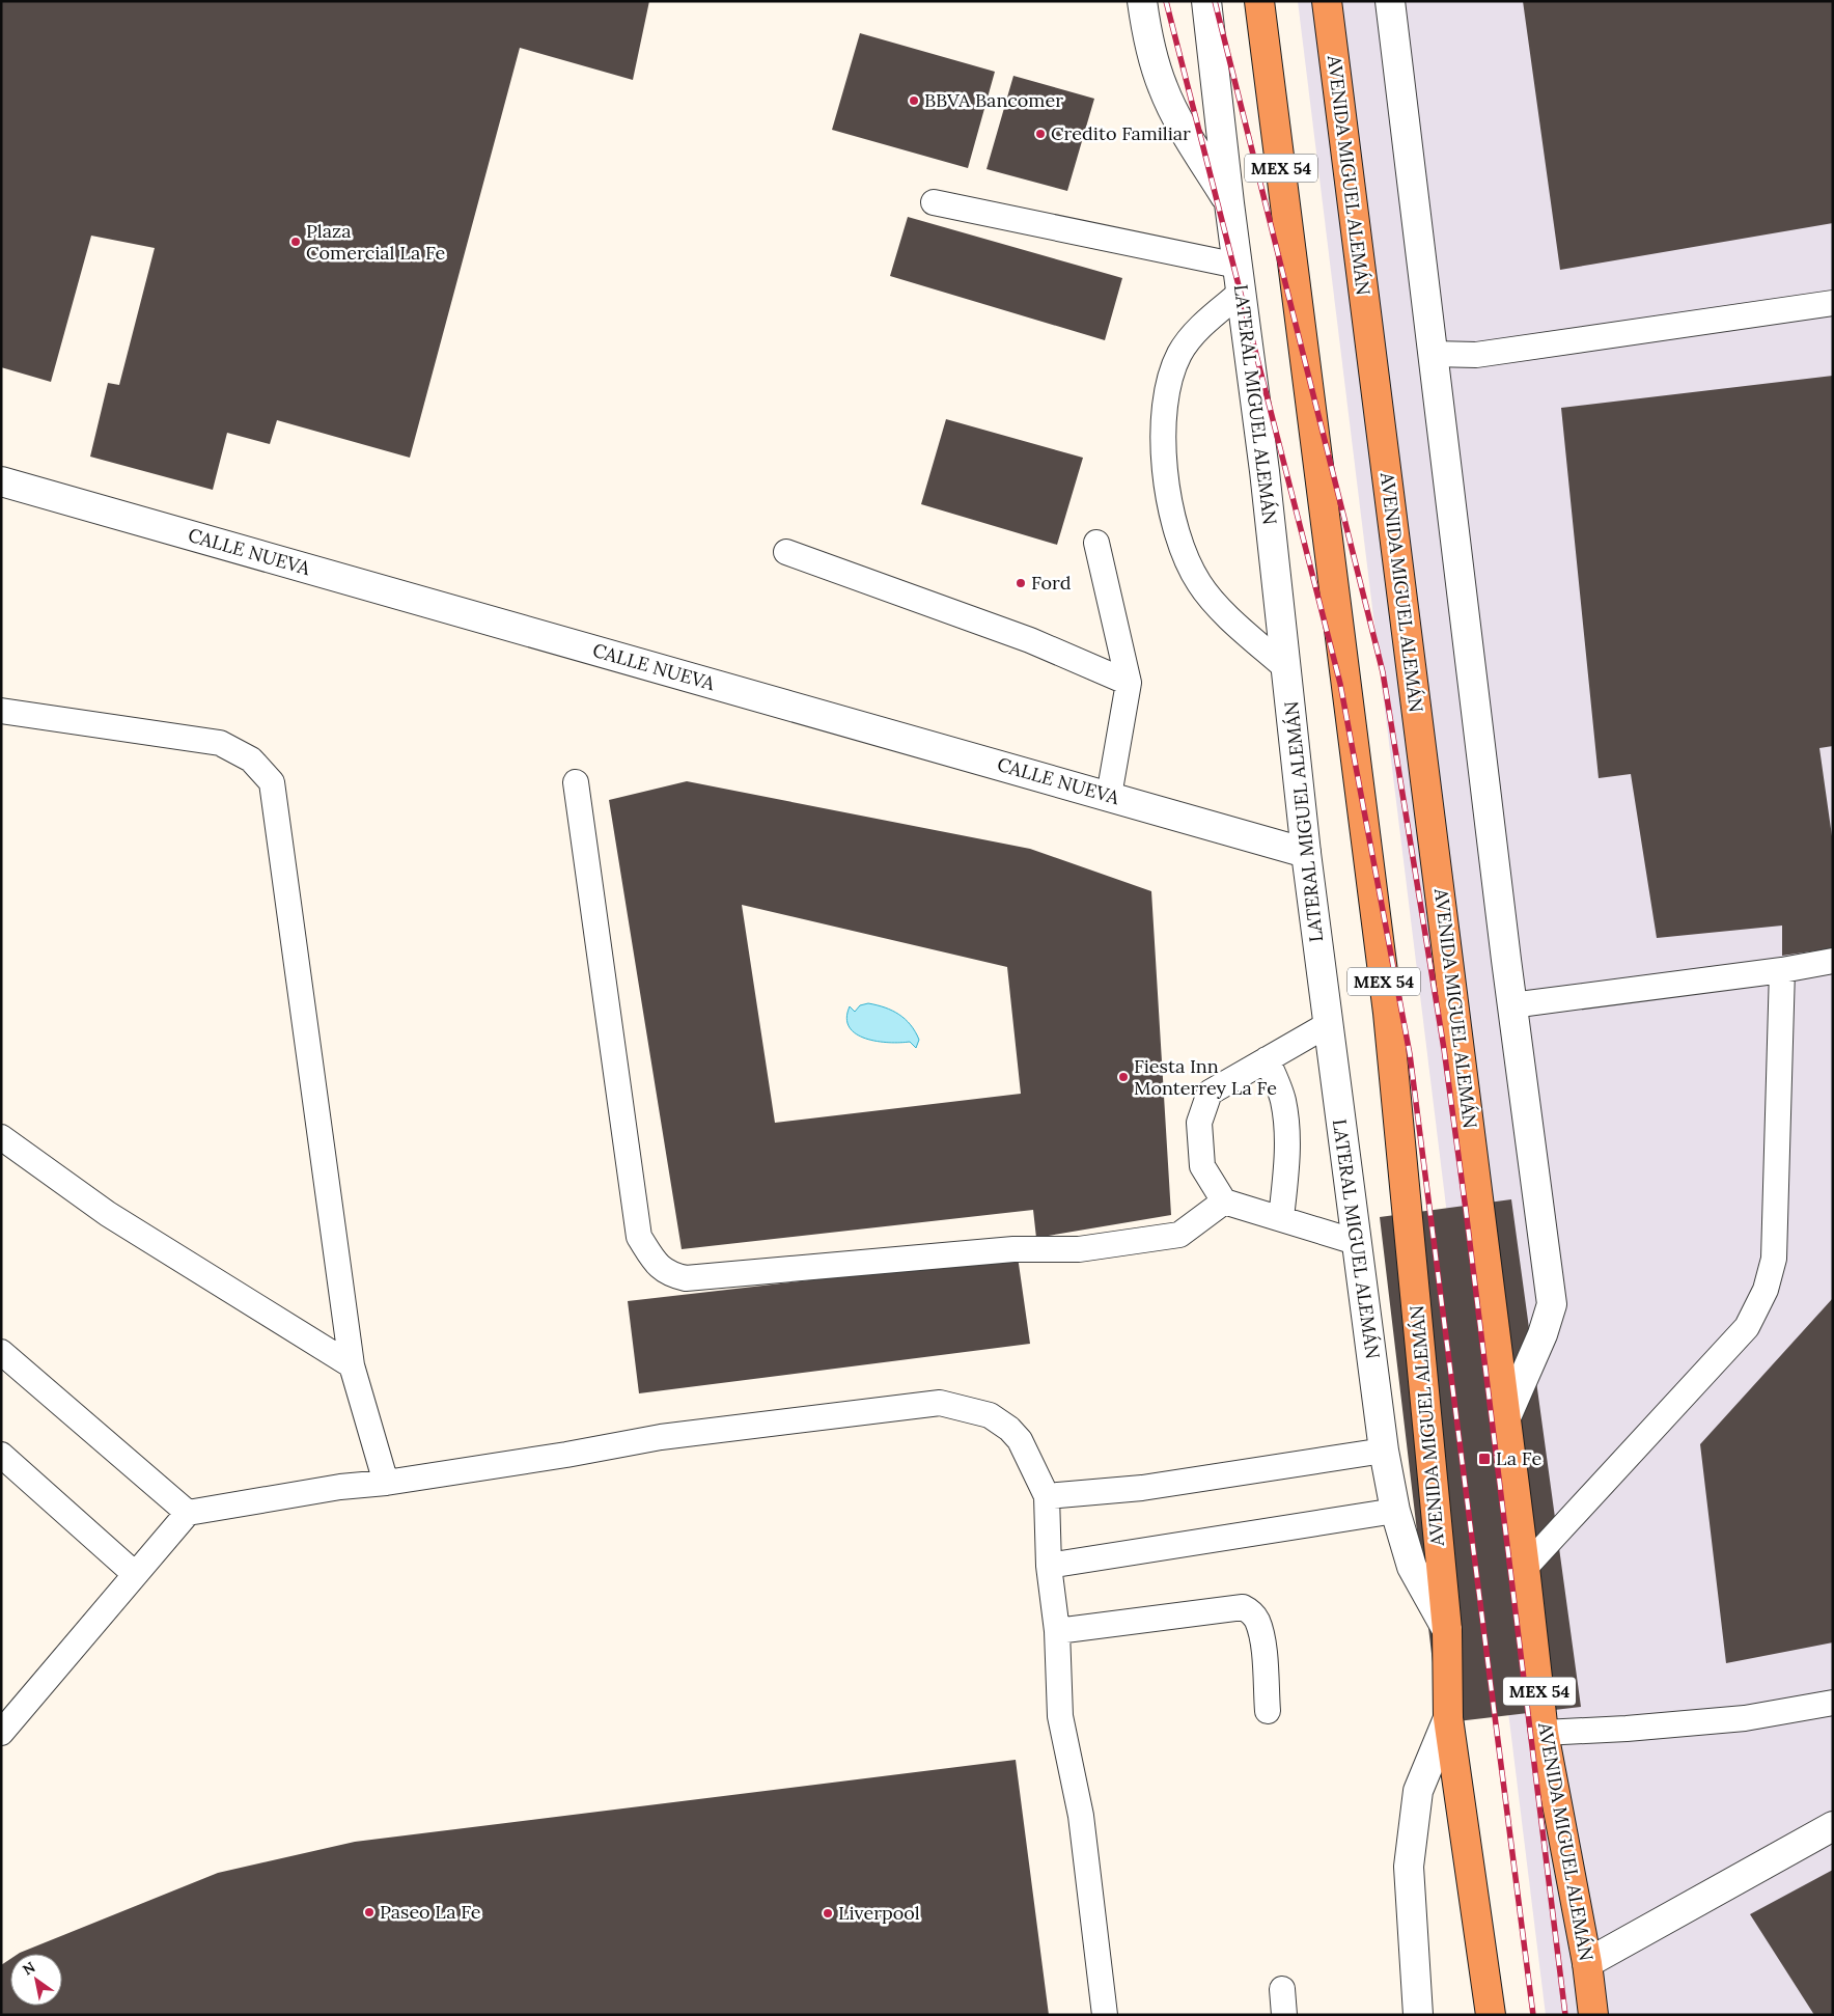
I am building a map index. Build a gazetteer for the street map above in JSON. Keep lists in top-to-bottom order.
{
  "streets": {
    "highway": ["MEX 54", "AVENIDA MIGUEL ALEMÁN"],
    "street": ["LATERAL MIGUEL ALEMÁN", "CALLE NUEVA"]
  },
  "crossings": [
    ["AVENIDA MIGUEL ALEMÁN", "LATERAL MIGUEL ALEMÁN"],
    ["LATERAL MIGUEL ALEMÁN", "CALLE NUEVA"]
  ],
  "places": {
    "other": [
      "BBVA Bancomer",
      "Credito Familiar",
      "Plaza Comercial La Fe",
      "Ford",
      "Fiesta Inn Monterrey La Fe",
      "Paseo La Fe",
      "Liverpool"
    ],
    "transit": ["La Fe"]
  },
  "north": "top left"
}
